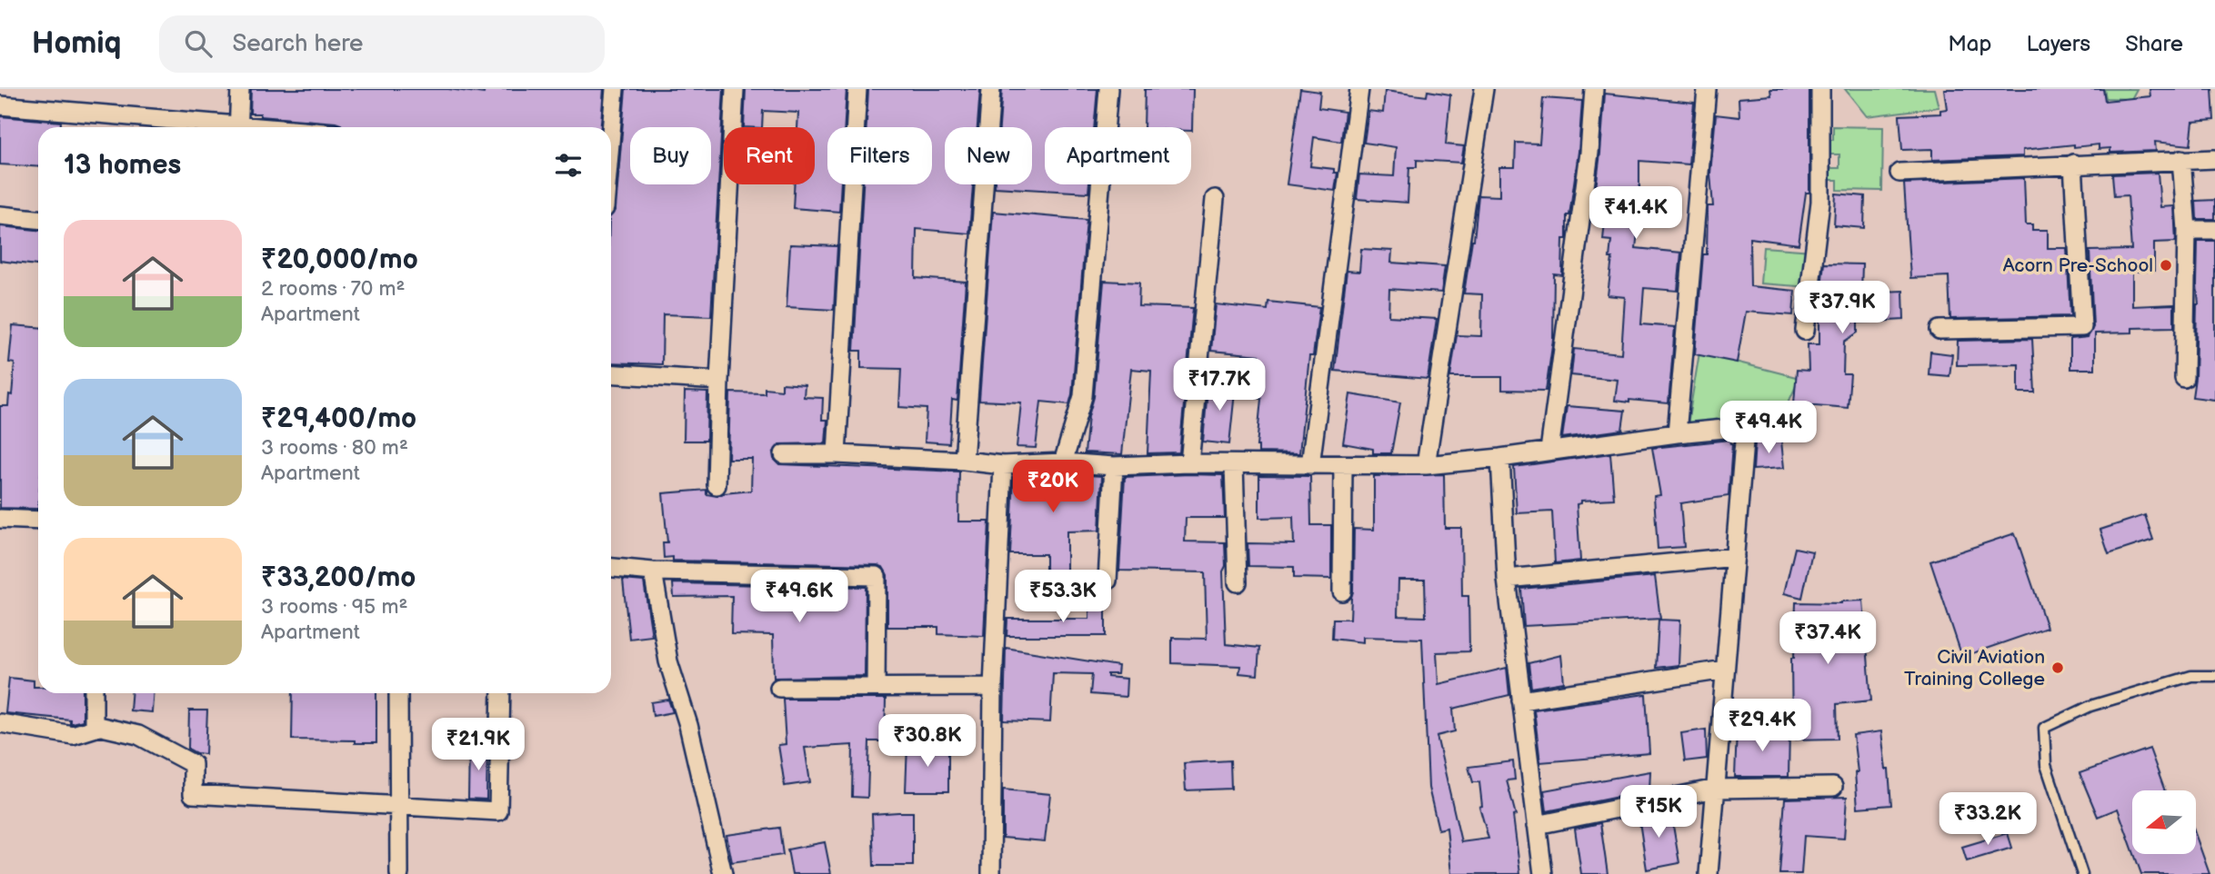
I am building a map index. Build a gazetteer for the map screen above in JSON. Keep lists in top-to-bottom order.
{
  "places": ["Acorn Pre-School", "Civil Aviation Training College"],
  "north": "left",
  "page": {
    "header": "Homiq",
    "search": "Search here",
    "nav": ["Map", "Layers", "Share"],
    "chip": [
      "Buy",
      "Rent",
      "Filters",
      "New",
      "Apartment"
    ],
    "heading": "13 homes",
    "price": [
      "₹41.4K",
      "₹37.9K",
      "₹17.7K",
      "₹49.4K",
      "₹20K",
      "₹49.6K",
      "₹53.3K",
      "₹37.4K",
      "₹29.4K",
      "₹30.8K",
      "₹21.9K",
      "₹15K",
      "₹33.2K"
    ],
    "list": [
      {
        "name": "₹20,000/mo",
        "note": "2 rooms · 70 m² · Apartment"
      },
      {
        "name": "₹29,400/mo",
        "note": "3 rooms · 80 m² · Apartment"
      },
      {
        "name": "₹33,200/mo",
        "note": "3 rooms · 95 m² · Apartment"
      }
    ]
  }
}
